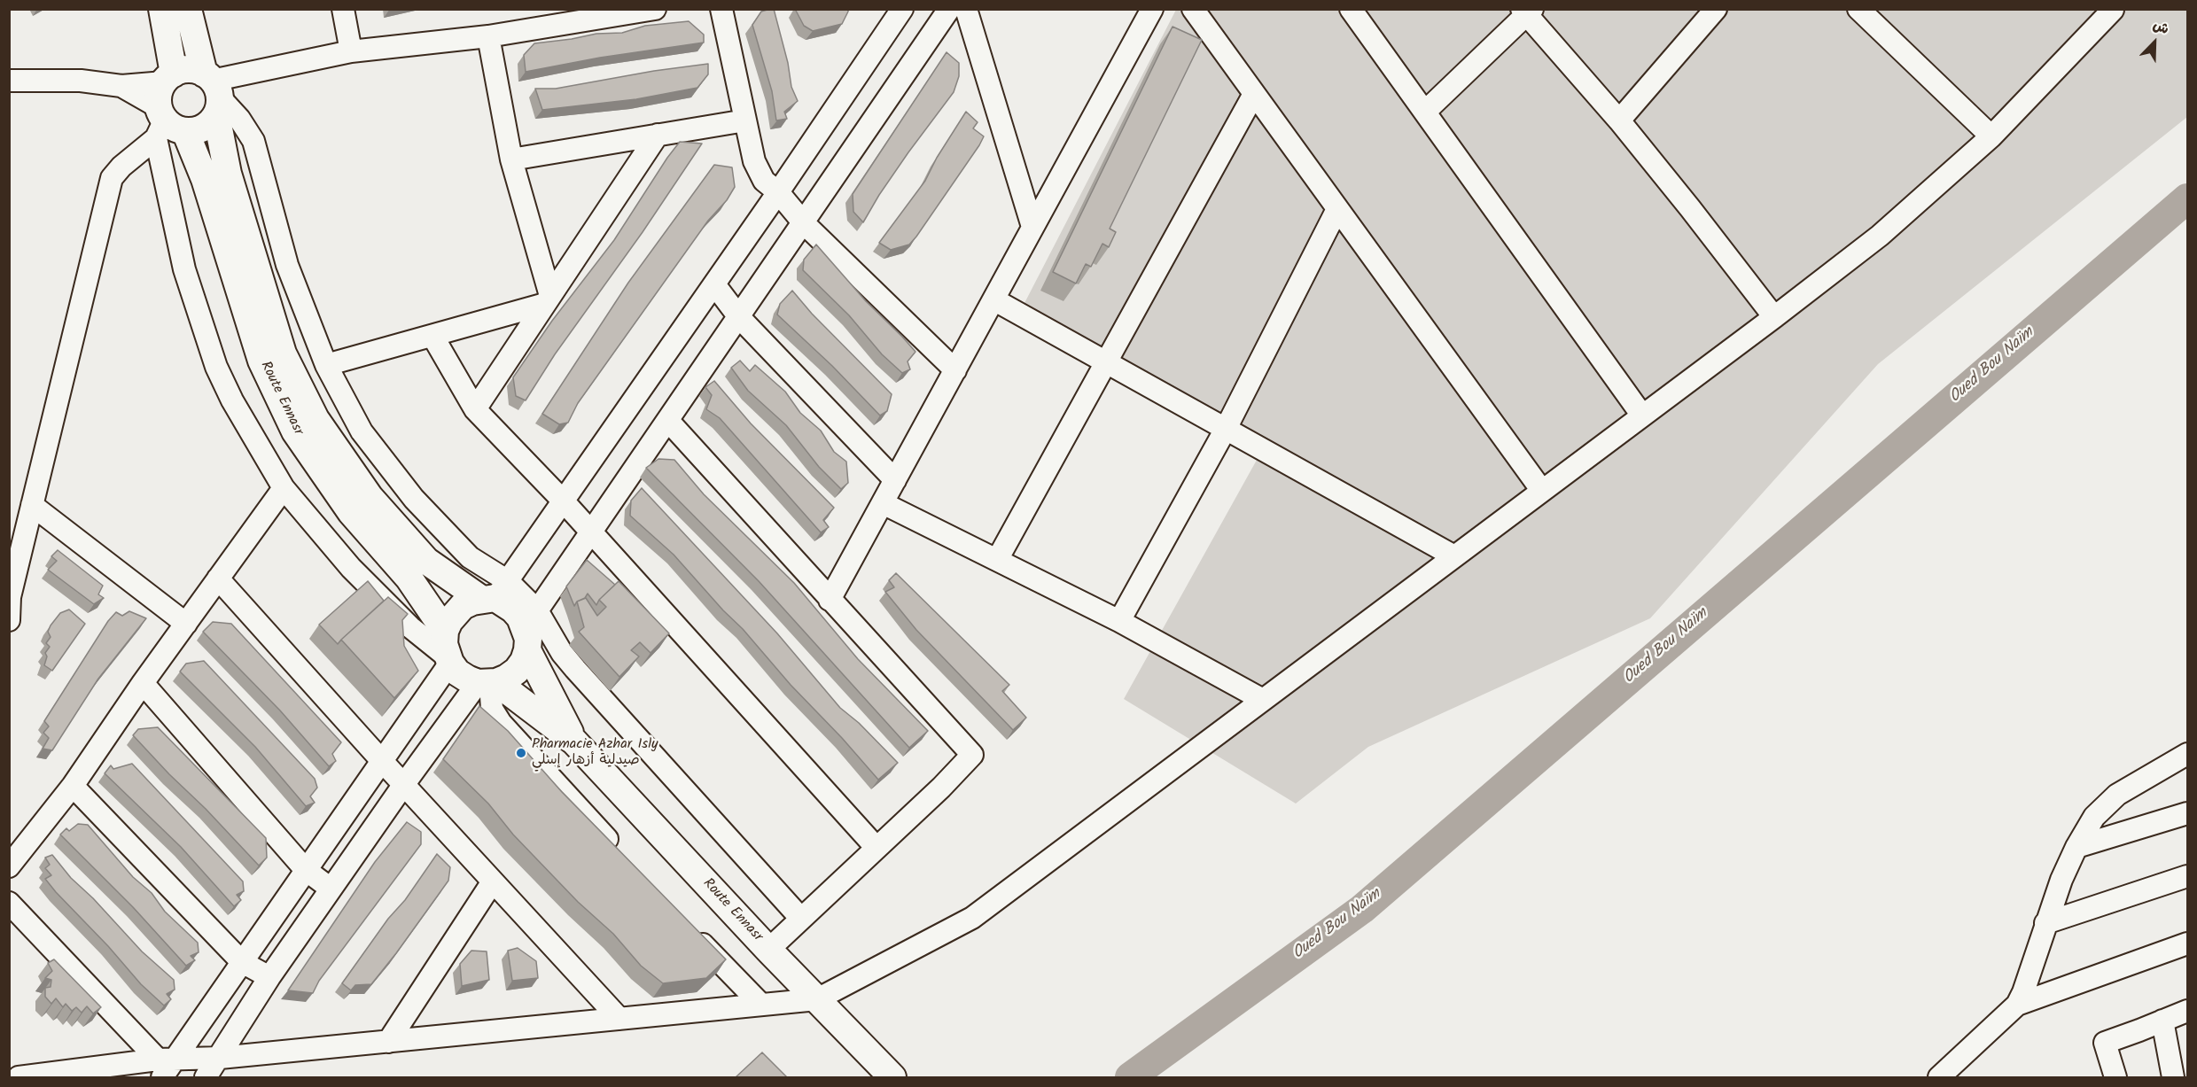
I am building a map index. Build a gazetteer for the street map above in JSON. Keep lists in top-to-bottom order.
{
  "streets": {
    "main road": ["Route Ennasr"]
  },
  "water": ["Oued Bou Naïm"],
  "places": ["Pharmacie Azhar Isly صيدلية أزهار إسلي"],
  "north": "top right"
}
